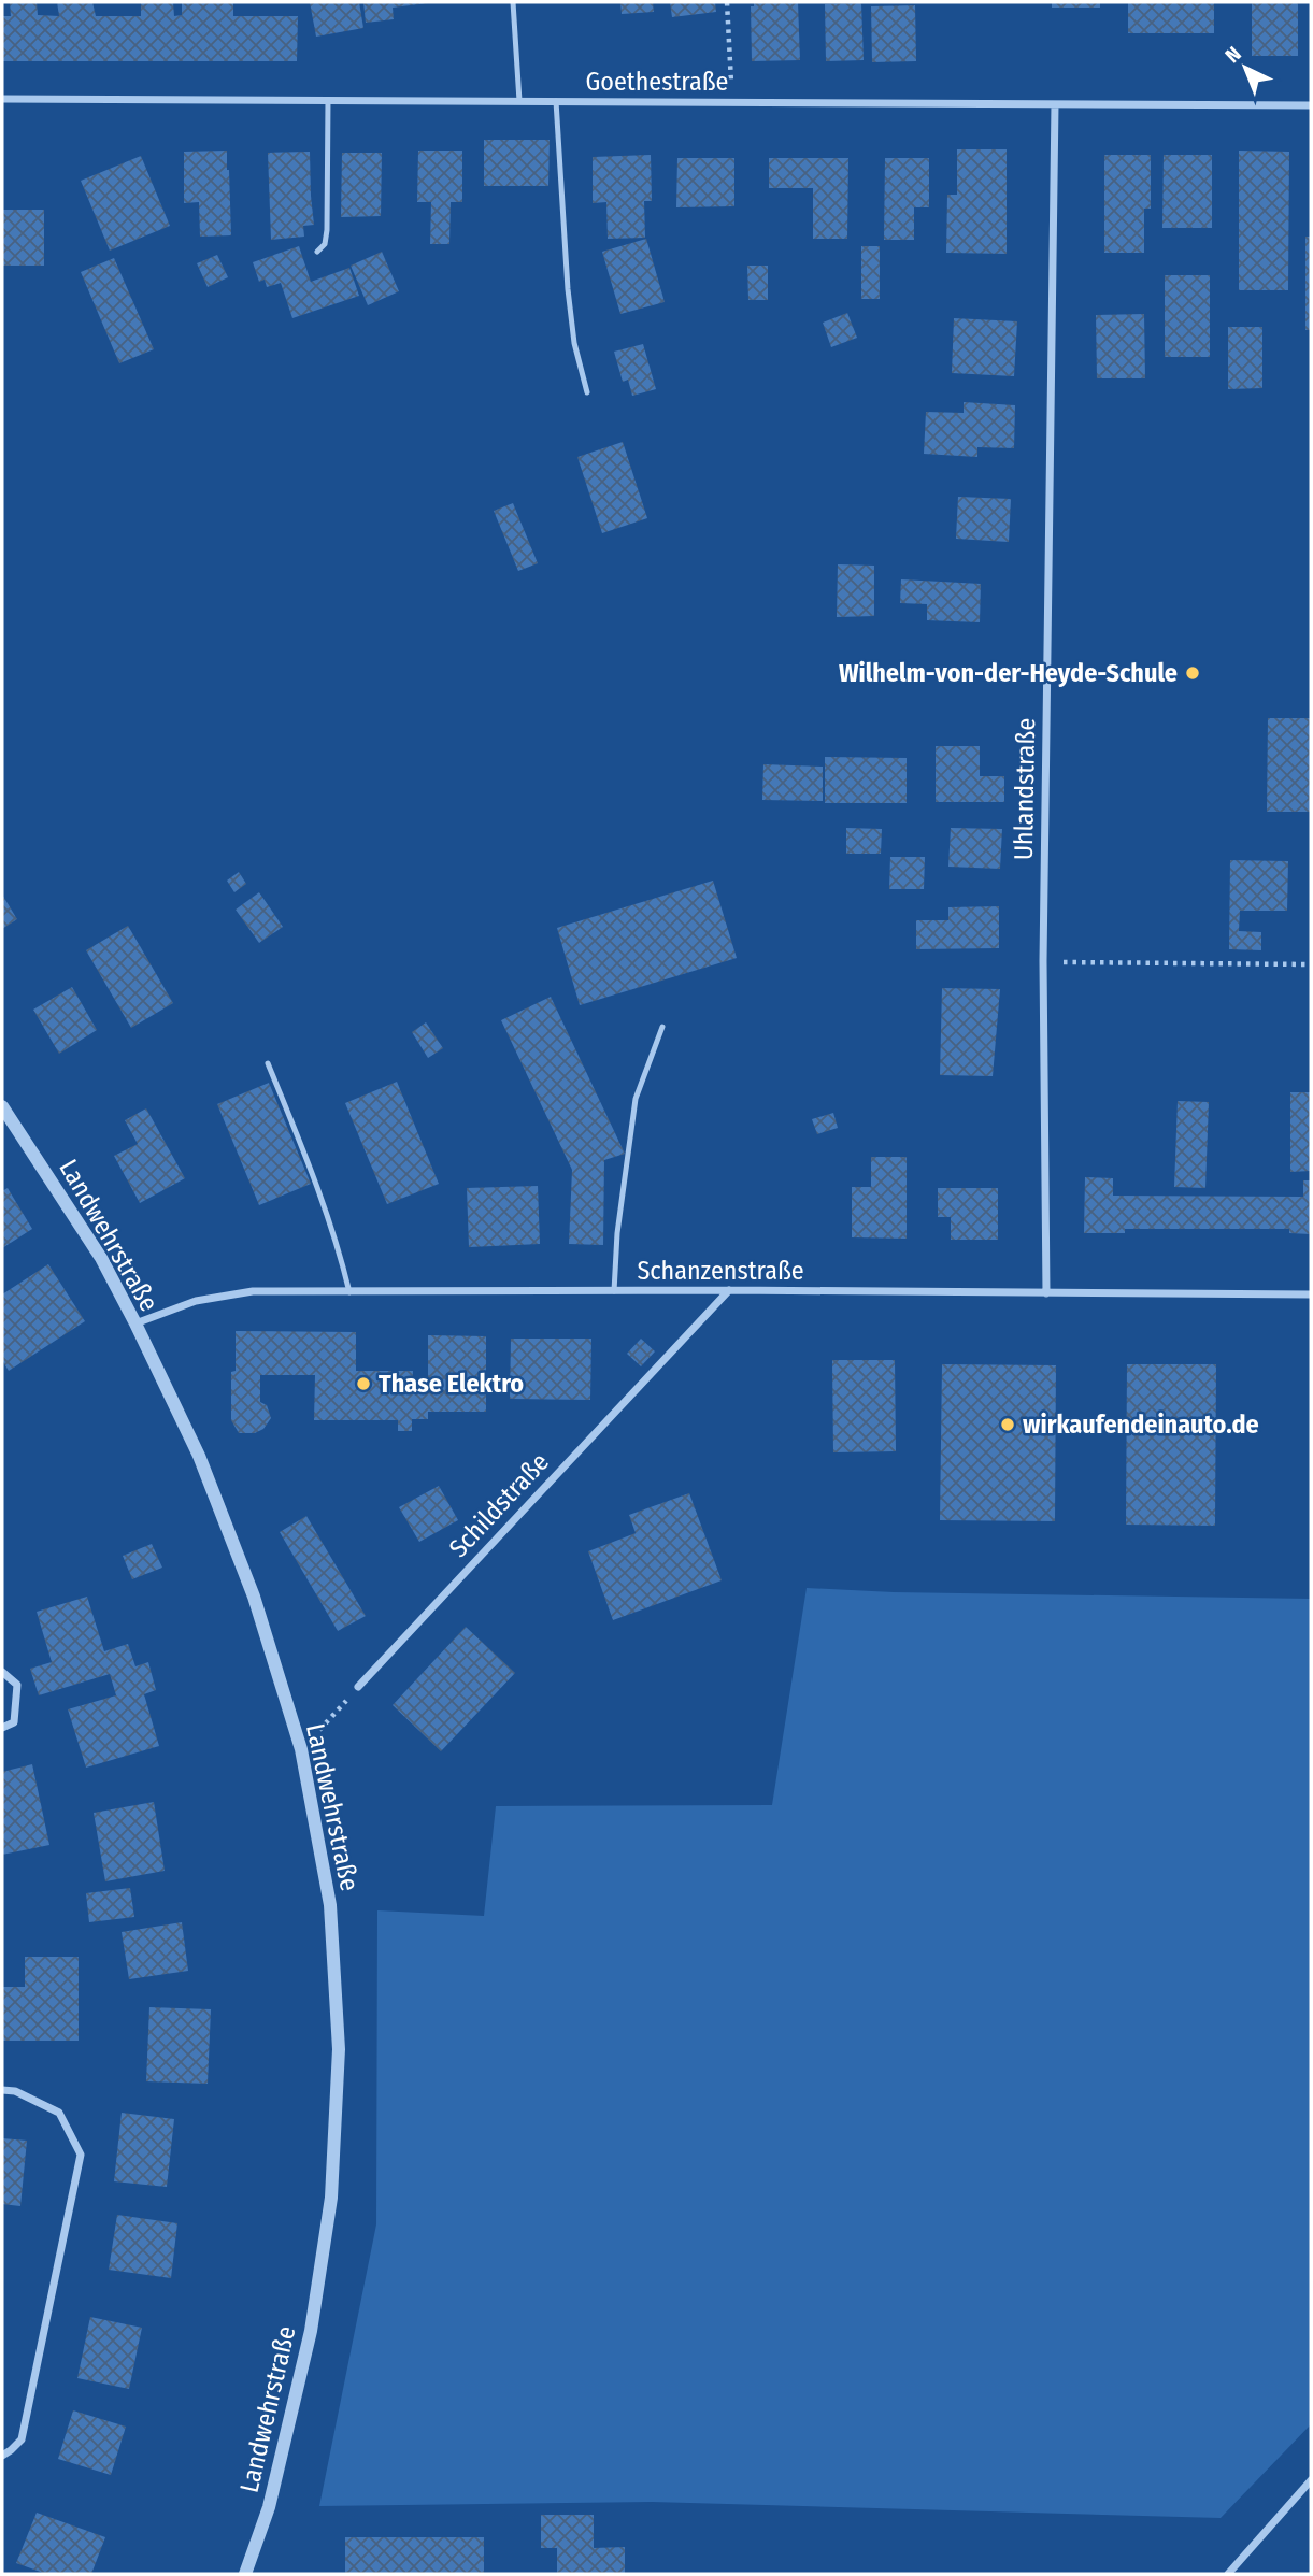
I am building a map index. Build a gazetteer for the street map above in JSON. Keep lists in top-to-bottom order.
{
  "streets": {
    "street": [
      "Goethestraße",
      "Uhlandstraße",
      "Landwehrstraße",
      "Schanzenstraße",
      "Schildstraße"
    ]
  },
  "crossings": [
    ["Goethestraße", "Uhlandstraße"],
    ["Uhlandstraße", "Schanzenstraße"],
    ["Landwehrstraße", "Schanzenstraße"],
    ["Schanzenstraße", "Schildstraße"]
  ],
  "places": ["Wilhelm-von-der-Heyde-Schule", "Thase Elektro", "wirkaufendeinauto.de"],
  "north": "top left"
}
